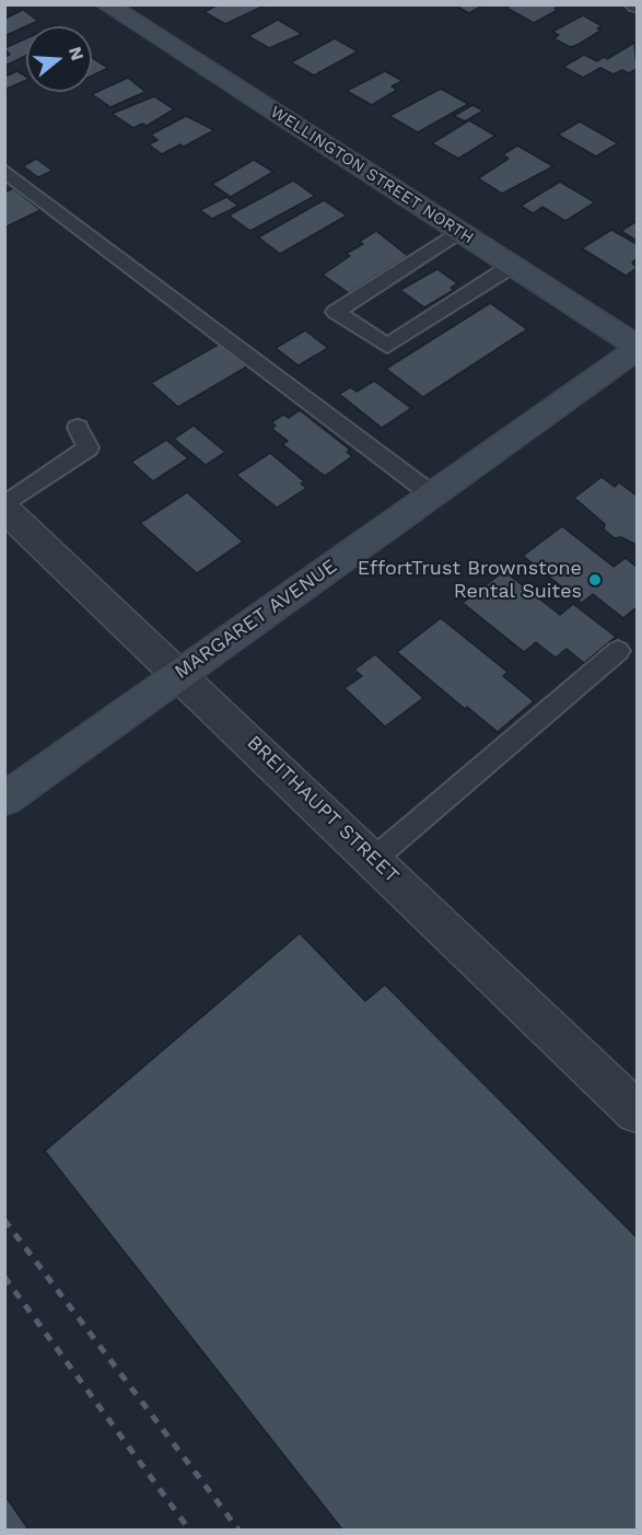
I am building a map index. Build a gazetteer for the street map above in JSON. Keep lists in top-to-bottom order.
{
  "streets": {
    "street": ["WELLINGTON STREET NORTH", "MARGARET AVENUE", "BREITHAUPT STREET"]
  },
  "crossings": [
    ["WELLINGTON STREET NORTH", "MARGARET AVENUE"],
    ["MARGARET AVENUE", "BREITHAUPT STREET"]
  ],
  "places": ["EffortTrust Brownstone Rental Suites"],
  "north": "right"
}
